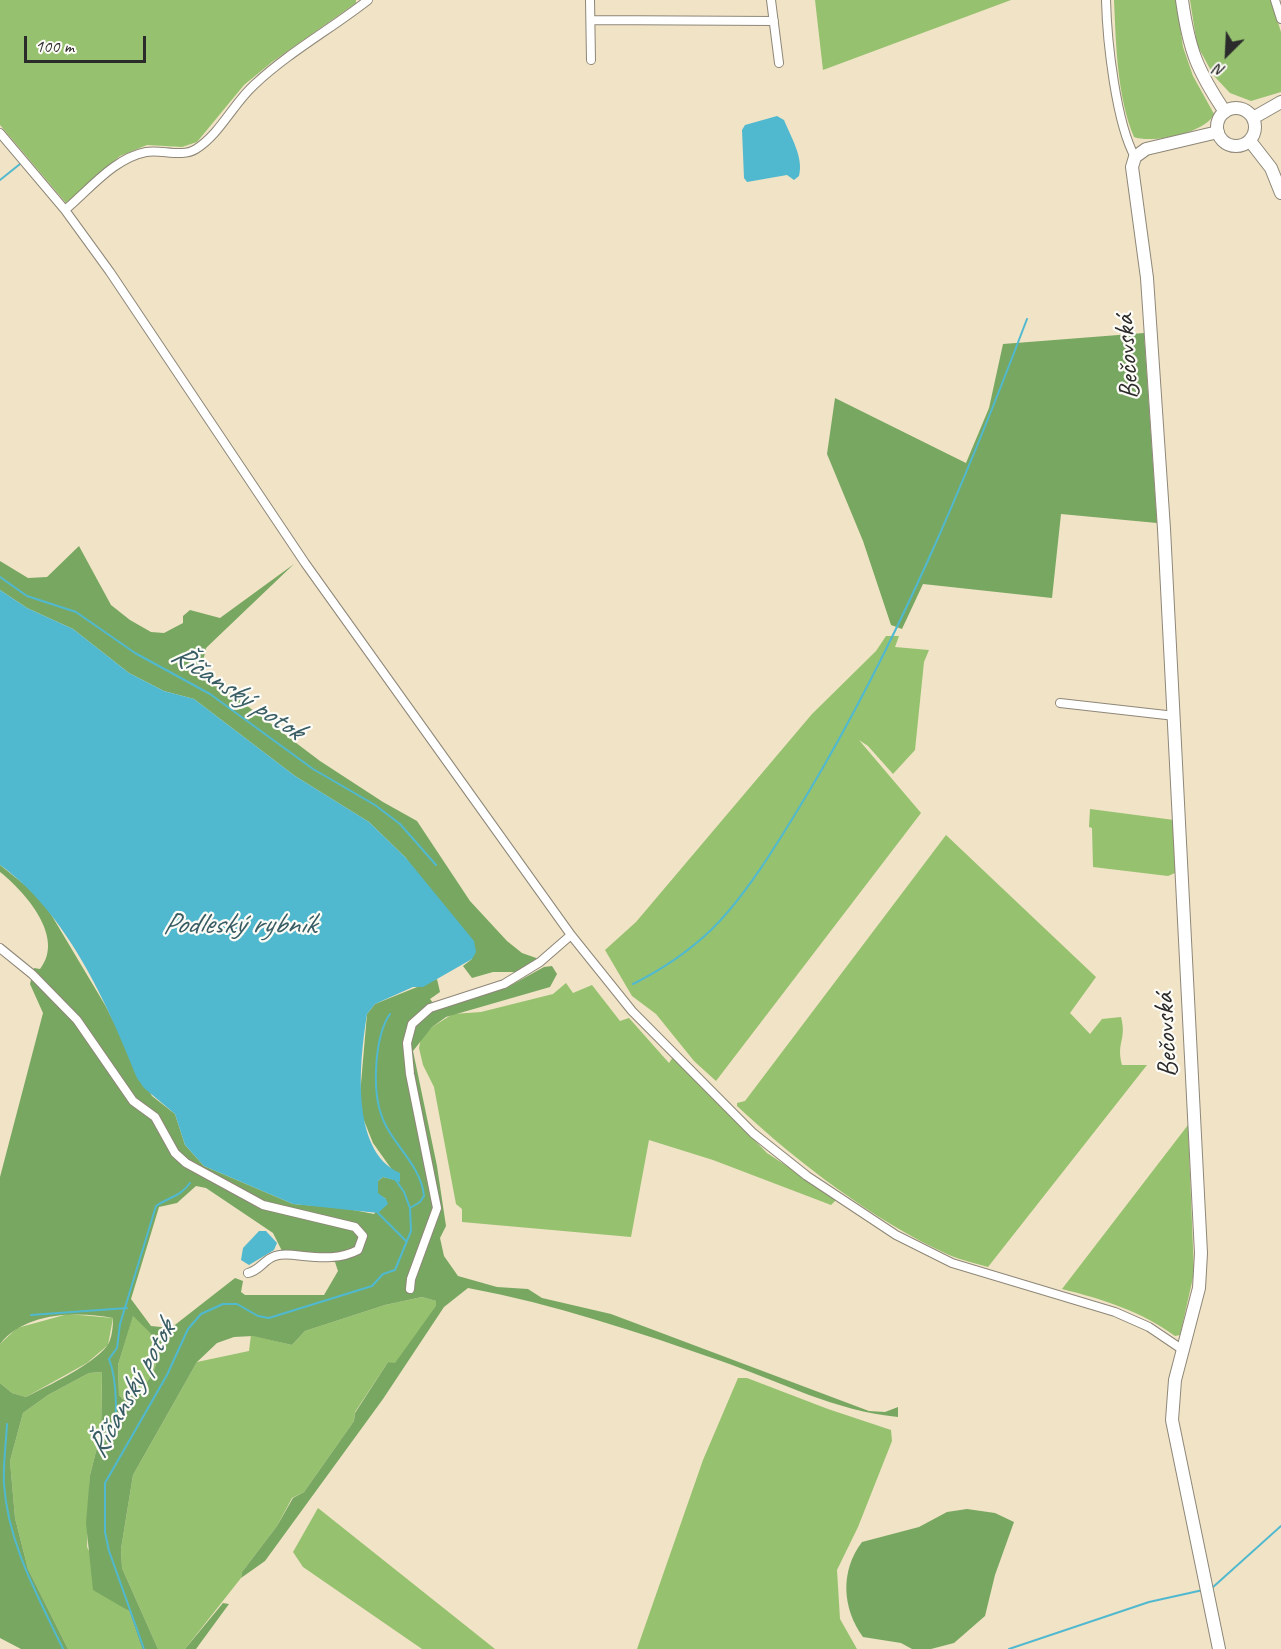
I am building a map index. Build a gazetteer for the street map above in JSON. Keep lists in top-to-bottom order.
{
  "streets": {
    "street": ["Bečovská"]
  },
  "water": ["Říčanský potok", "Podleský rybník"],
  "scale_bar": "100 m",
  "north": "bottom left"
}
